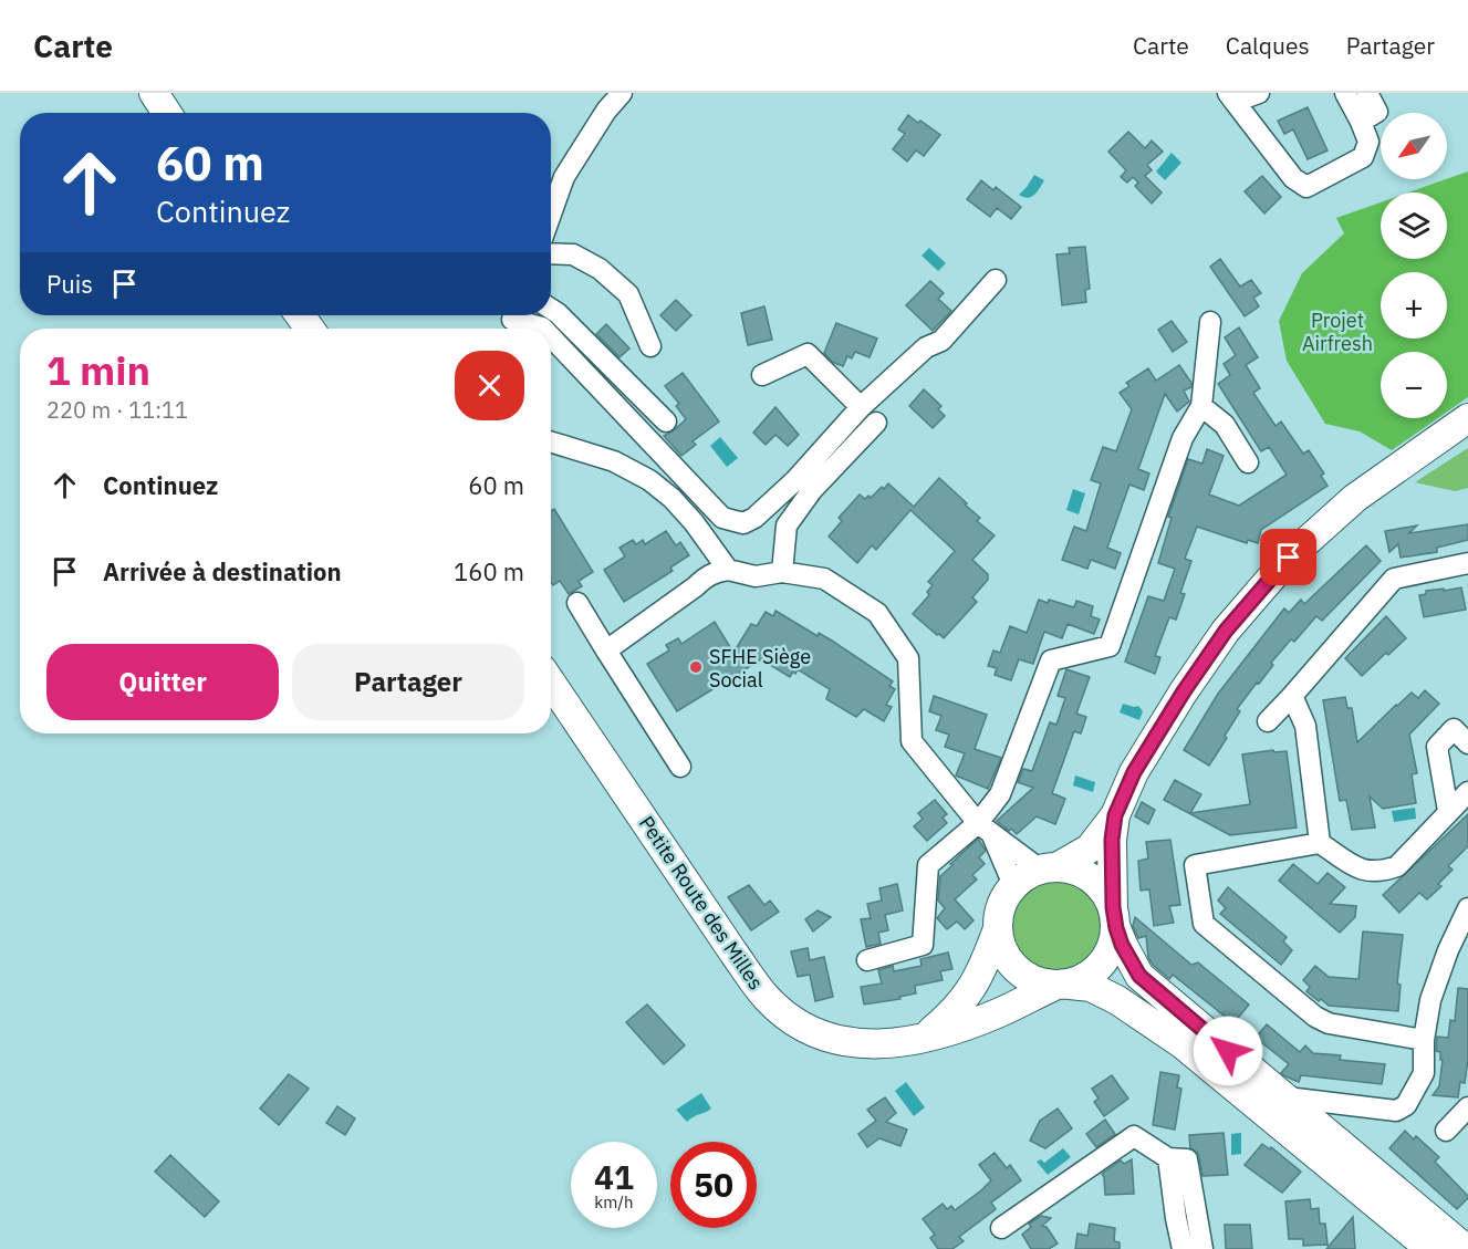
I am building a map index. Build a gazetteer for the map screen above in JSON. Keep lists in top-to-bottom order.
{
  "streets": {
    "main road": ["Petite Route des Milles"]
  },
  "parks": ["Projet Airfresh"],
  "places": ["SFHE Siège Social"],
  "north": "bottom left",
  "page": {
    "header": "Carte",
    "nav": ["Carte", "Calques", "Partager"],
    "map_buttons": ["+", "−"],
    "turn": ["60 m", "Continuez"],
    "then": "Puis",
    "heading": ["1 min", "220 m · 11:11"],
    "list": [
      {
        "name": "Continuez",
        "value": "60 m"
      },
      {
        "name": "Arrivée à destination",
        "value": "160 m"
      }
    ],
    "buttons": ["Quitter", "Partager"],
    "speed": "41 km/h",
    "limit": "50"
  }
}
